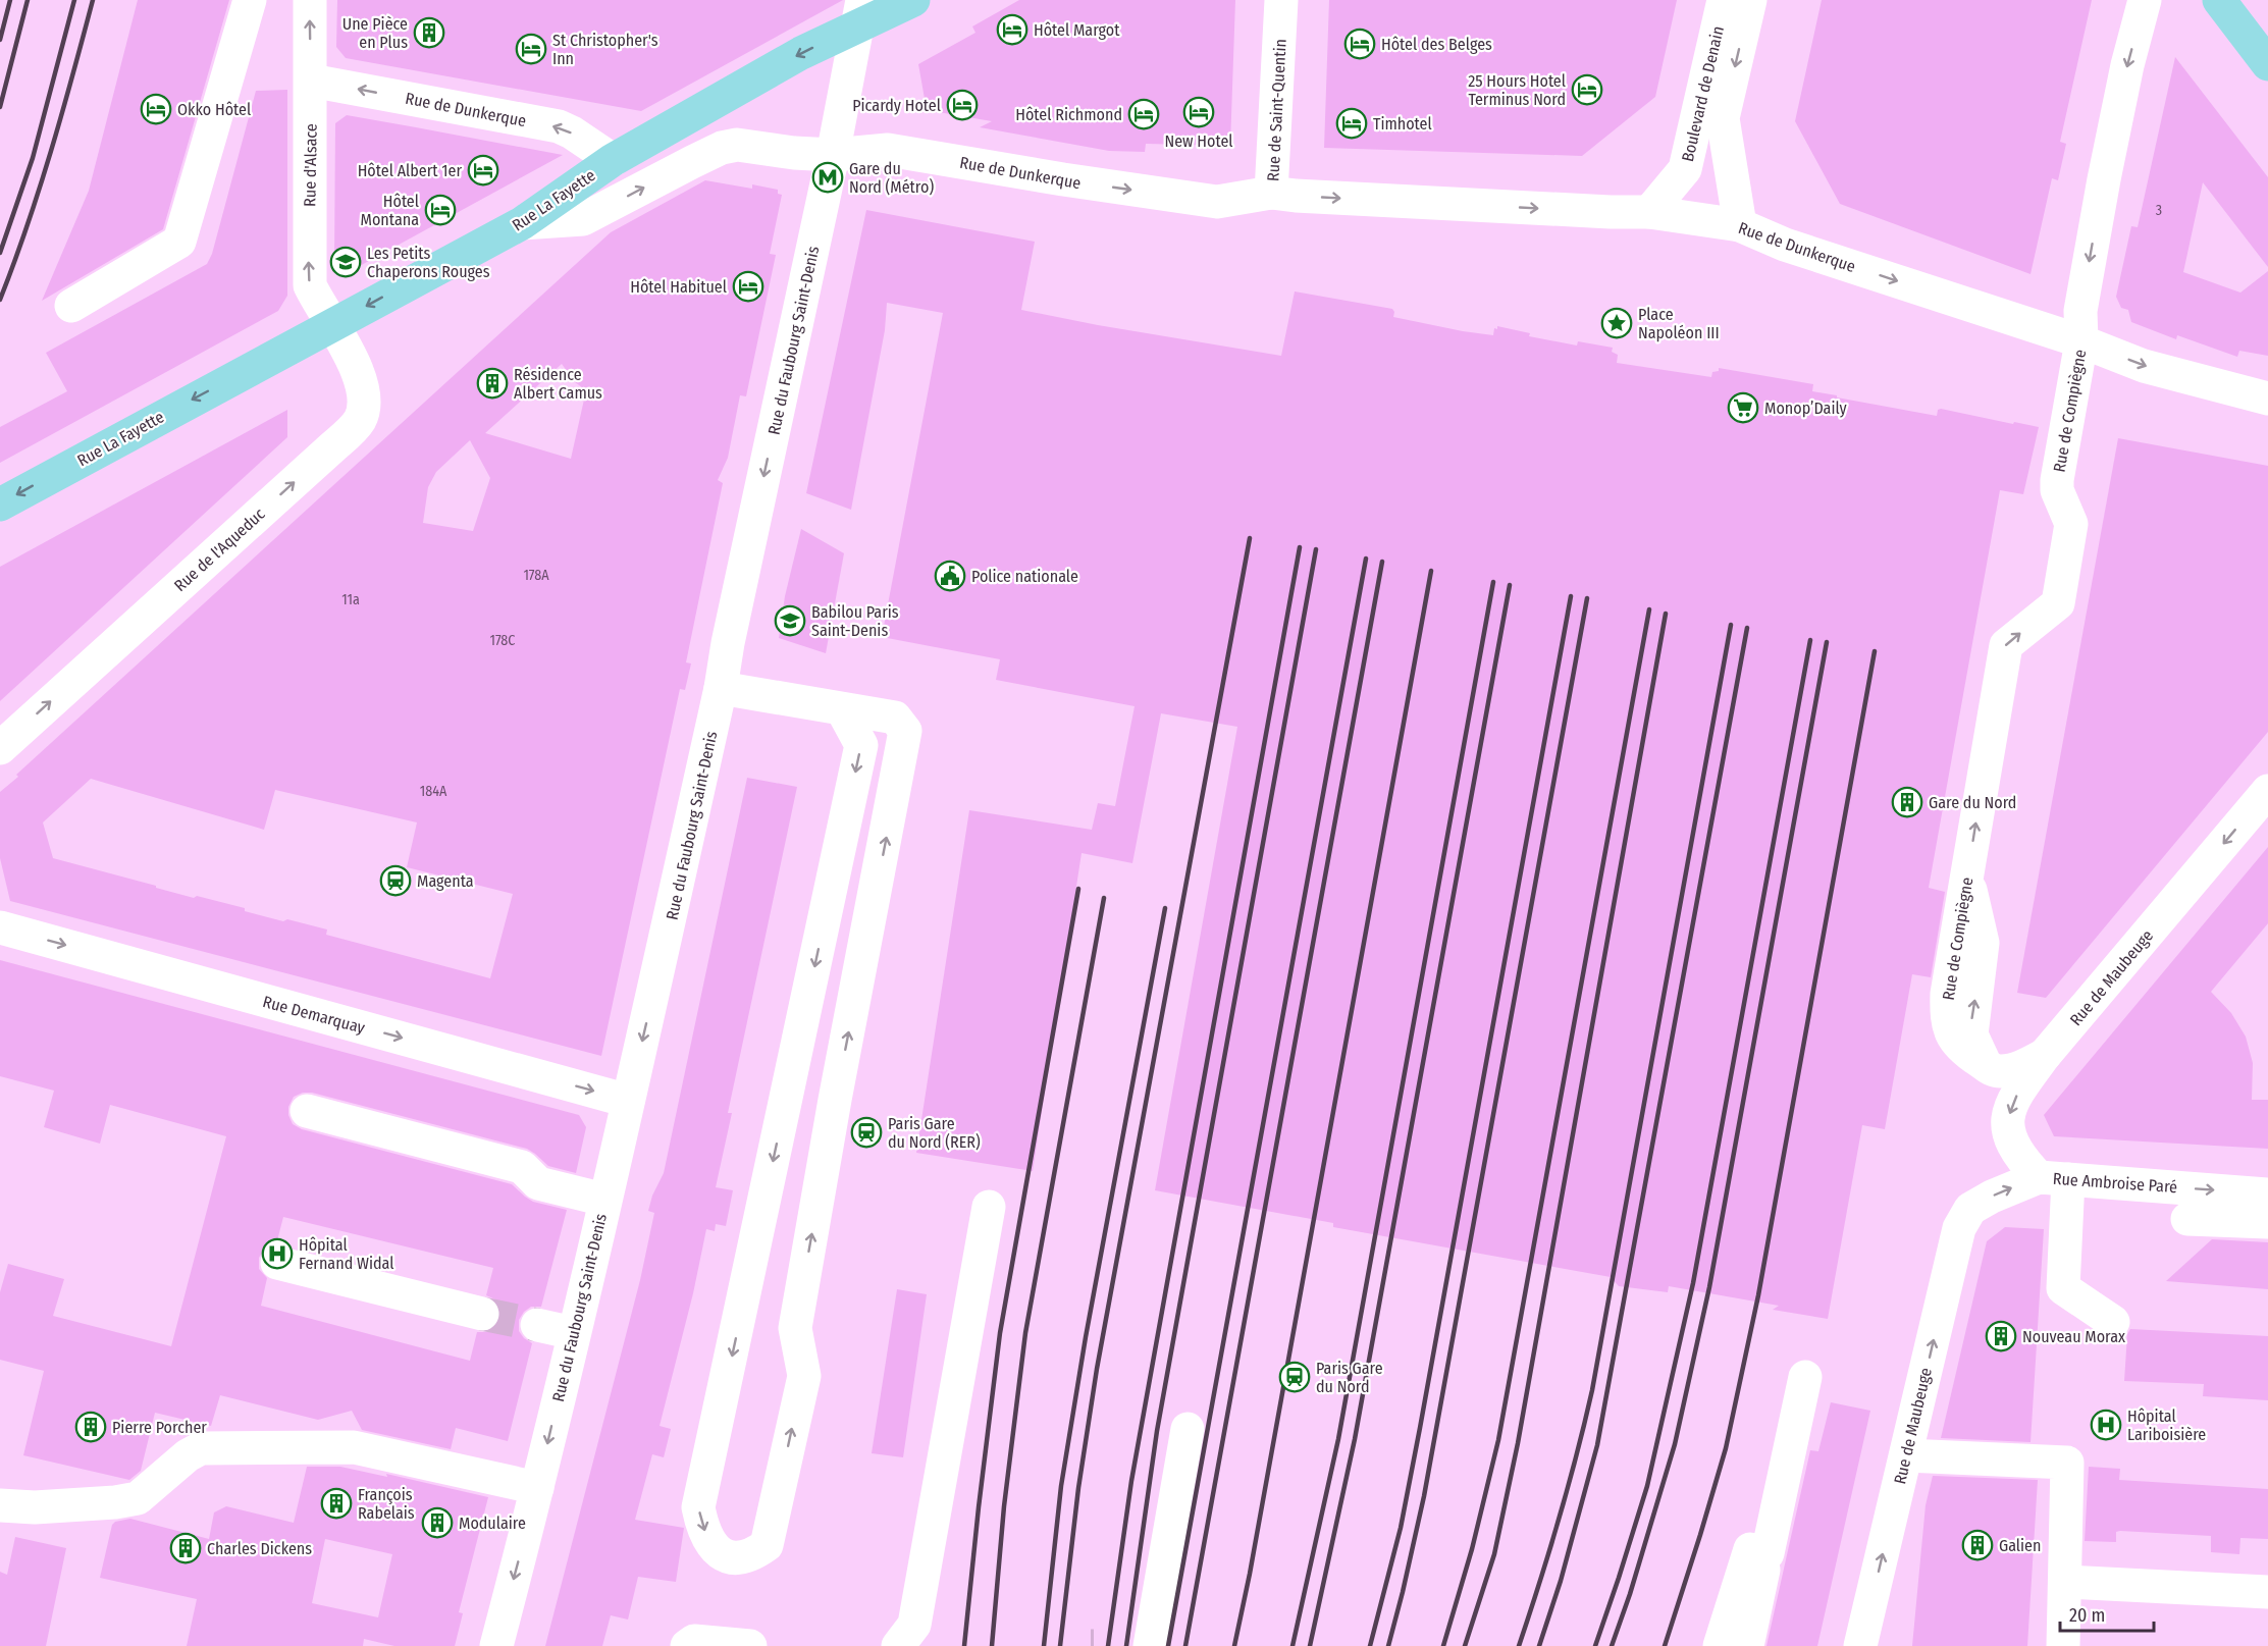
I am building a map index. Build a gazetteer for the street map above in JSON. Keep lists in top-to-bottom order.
{
  "streets": {
    "main road": ["Rue La Fayette"],
    "street": [
      "Boulevard de Denain",
      "Rue de Dunkerque",
      "Rue de Saint-Quentin",
      "Rue d'Alsace",
      "Rue du Faubourg Saint-Denis",
      "Rue de Compiègne",
      "Rue de l'Aqueduc",
      "Rue de Maubeuge",
      "Rue Demarquay",
      "Rue Ambroise Paré"
    ]
  },
  "crossings": [
    ["Boulevard de Denain", "Rue de Dunkerque"],
    ["Rue de Dunkerque", "Rue de Saint-Quentin"],
    ["Rue de Dunkerque", "Rue d'Alsace"],
    ["Rue de Dunkerque", "Rue La Fayette"],
    ["Rue de Dunkerque", "Rue du Faubourg Saint-Denis"],
    ["Rue de Dunkerque", "Rue de Compiègne"],
    ["Rue d'Alsace", "Rue La Fayette"],
    ["Rue d'Alsace", "Rue de l'Aqueduc"],
    ["Rue La Fayette", "Rue du Faubourg Saint-Denis"],
    ["Rue La Fayette", "Rue de l'Aqueduc"],
    ["Rue du Faubourg Saint-Denis", "Rue Demarquay"],
    ["Rue de Compiègne", "Rue de Maubeuge"],
    ["Rue de Maubeuge", "Rue Ambroise Paré"]
  ],
  "one_way": [
    "Rue d'Alsace",
    "Rue La Fayette",
    "Rue du Faubourg Saint-Denis",
    "Rue de l'Aqueduc",
    "Rue Ambroise Paré"
  ],
  "places": {
    "hotel": [
      "Hôtel Margot",
      "Hôtel des Belges",
      "St Christopher's Inn",
      "25 Hours Hotel Terminus Nord",
      "Picardy Hotel",
      "Okko Hôtel",
      "New Hotel",
      "Hôtel Richmond",
      "Timhotel",
      "Hôtel Albert 1er",
      "Hôtel Montana",
      "Hôtel Habituel"
    ],
    "building": [
      "Une Pièce en Plus",
      "Résidence Albert Camus",
      "Gare du Nord",
      "Nouveau Morax",
      "Pierre Porcher",
      "François Rabelais",
      "Modulaire",
      "Galien",
      "Charles Dickens"
    ],
    "metro station": ["Gare du Nord (Métro)"],
    "school or university": ["Les Petits Chaperons Rouges", "Babilou Paris Saint-Denis"],
    "place": ["Place Napoléon III"],
    "supermarket": ["Monop’Daily"],
    "public building": ["Police nationale"],
    "station": ["Magenta", "Paris Gare du Nord (RER)", "Paris Gare du Nord"],
    "hospital": ["Hôpital Fernand Widal", "Hôpital Lariboisière"]
  },
  "house_numbers": [
    "3",
    "178A",
    "11a",
    "178C",
    "184A"
  ],
  "scale_bar": "20 m"
}
